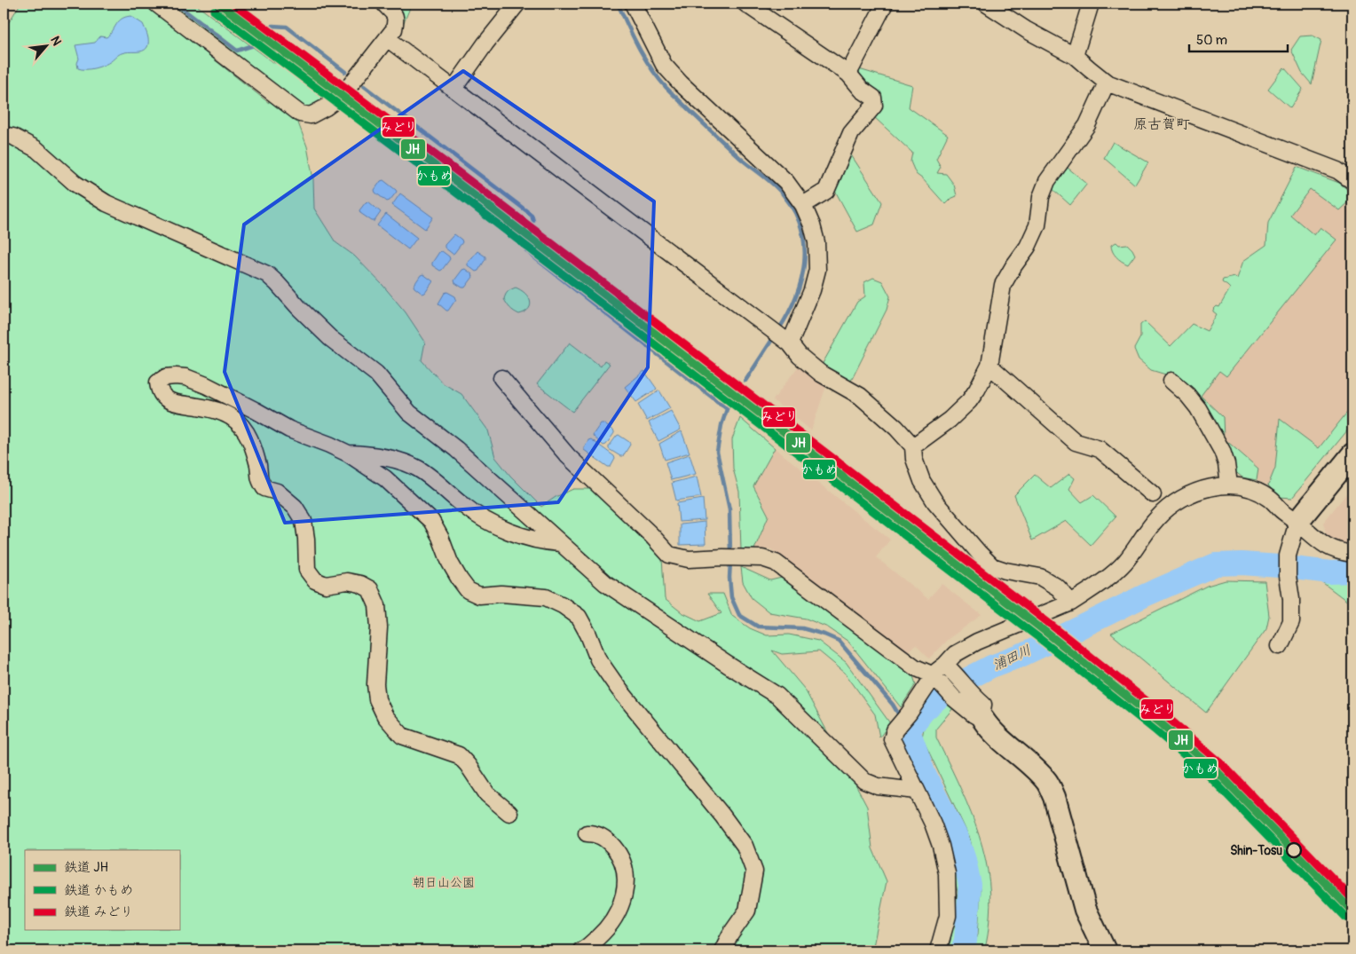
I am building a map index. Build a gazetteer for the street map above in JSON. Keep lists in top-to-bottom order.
{
  "districts": ["原古賀町"],
  "water": ["浦田川"],
  "parks": ["朝日山公園"],
  "places": ["Shin-Tosu"],
  "lines": ["rail line JH", "rail line みどり", "rail line かもめ"],
  "legend": ["鉄道 JH", "鉄道 かもめ", "鉄道 みどり"],
  "scale_bar": "50 m",
  "north": "top right"
}
